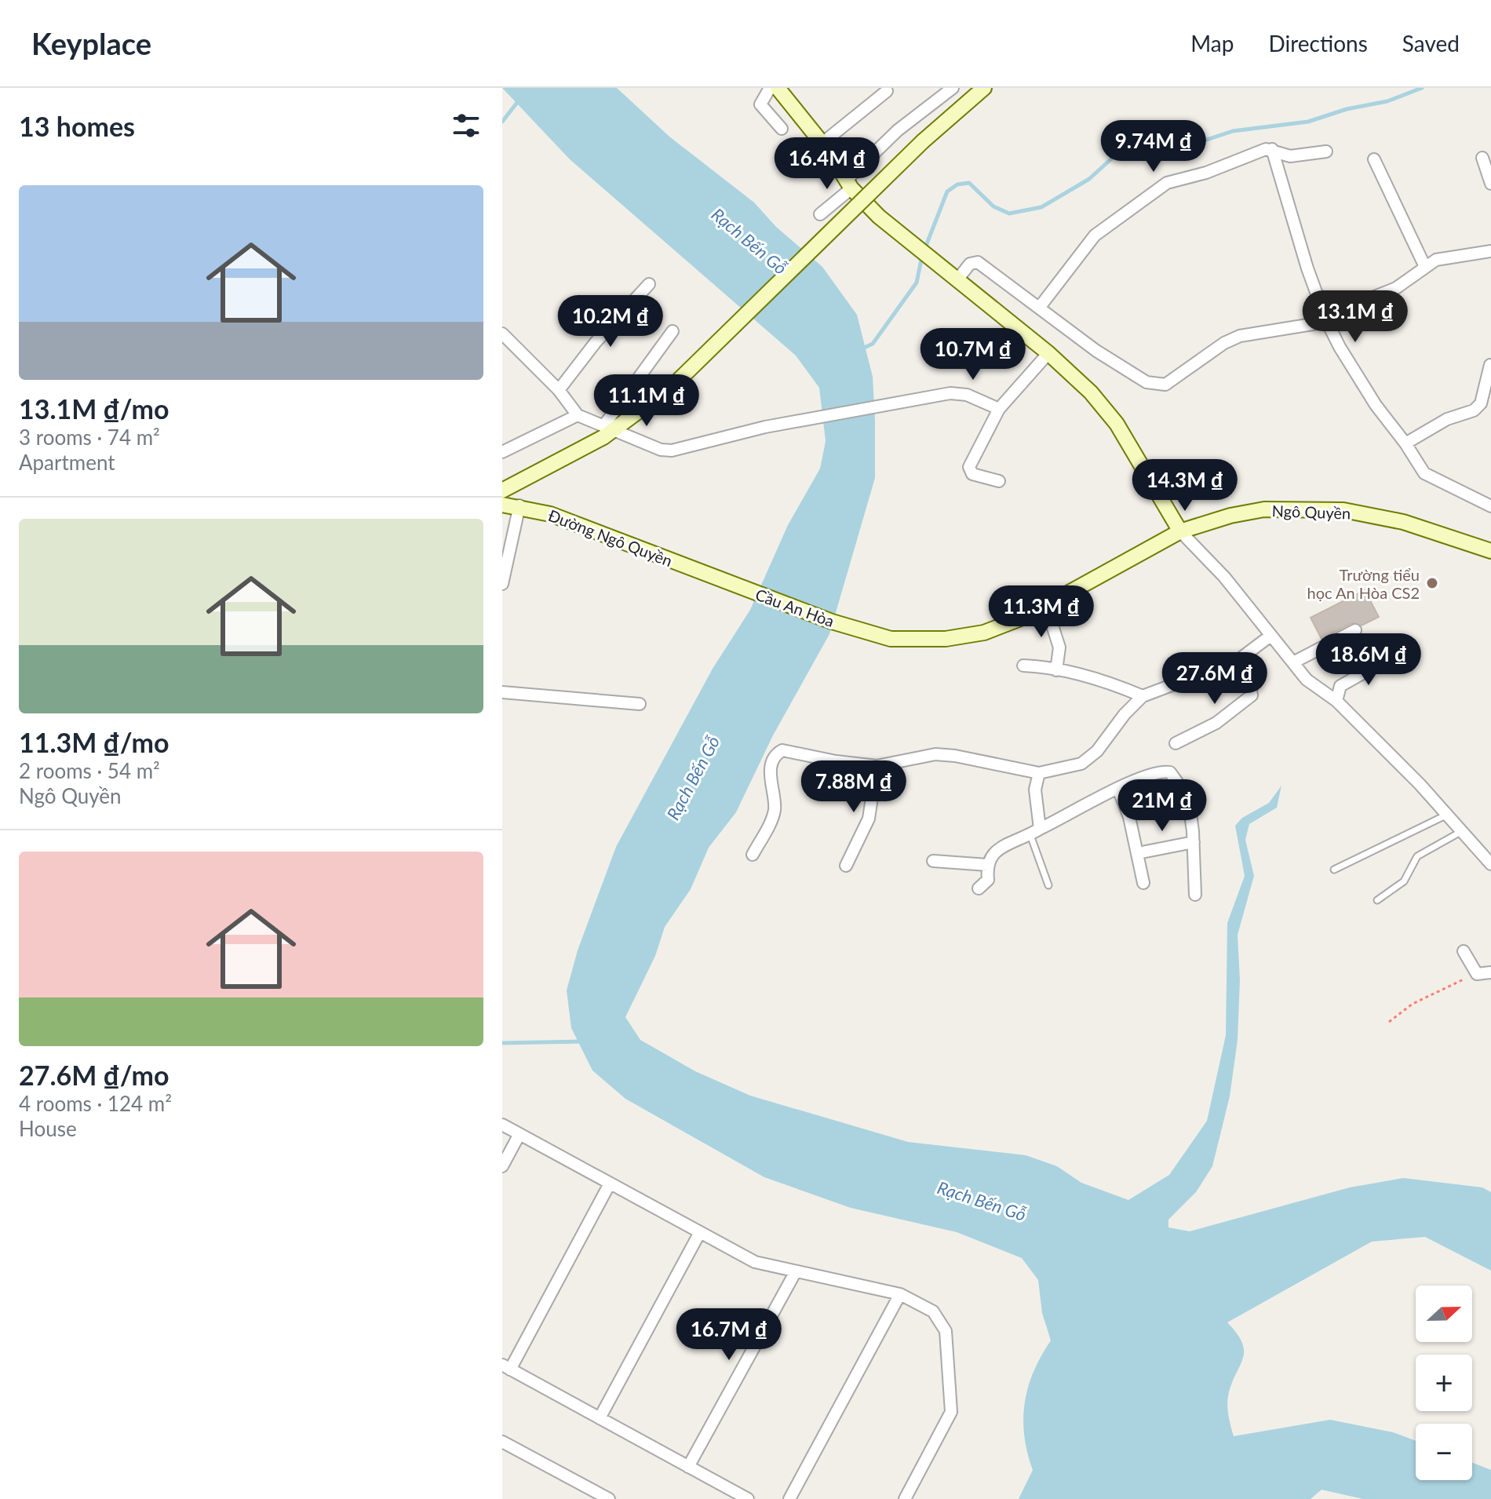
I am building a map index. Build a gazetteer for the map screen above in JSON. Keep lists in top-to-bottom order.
{
  "streets": {
    "street": ["Ngô Quyền", "Đường Ngô Quyền", "Cầu An Hòa"]
  },
  "crossings": [
    ["Ngô Quyền", "Cầu An Hòa"],
    ["Đường Ngô Quyền", "Cầu An Hòa"]
  ],
  "water": ["Rạch Bến Gỗ"],
  "places": ["Trường tiểu học An Hòa CS2"],
  "north": "right",
  "page": {
    "header": "Keyplace",
    "nav": ["Map", "Directions", "Saved"],
    "heading": "13 homes",
    "price": [
      "9.74M ₫",
      "16.4M ₫",
      "13.1M ₫",
      "10.2M ₫",
      "10.7M ₫",
      "11.1M ₫",
      "14.3M ₫",
      "11.3M ₫",
      "18.6M ₫",
      "27.6M ₫",
      "7.88M ₫",
      "21M ₫",
      "16.7M ₫"
    ],
    "list": [
      {
        "name": "13.1M ₫/mo",
        "note": "3 rooms · 74 m² · Apartment"
      },
      {
        "name": "11.3M ₫/mo",
        "note": "2 rooms · 54 m² · Ngô Quyền"
      },
      {
        "name": "27.6M ₫/mo",
        "note": "4 rooms · 124 m² · House"
      }
    ],
    "map_buttons": ["+", "−"]
  }
}
